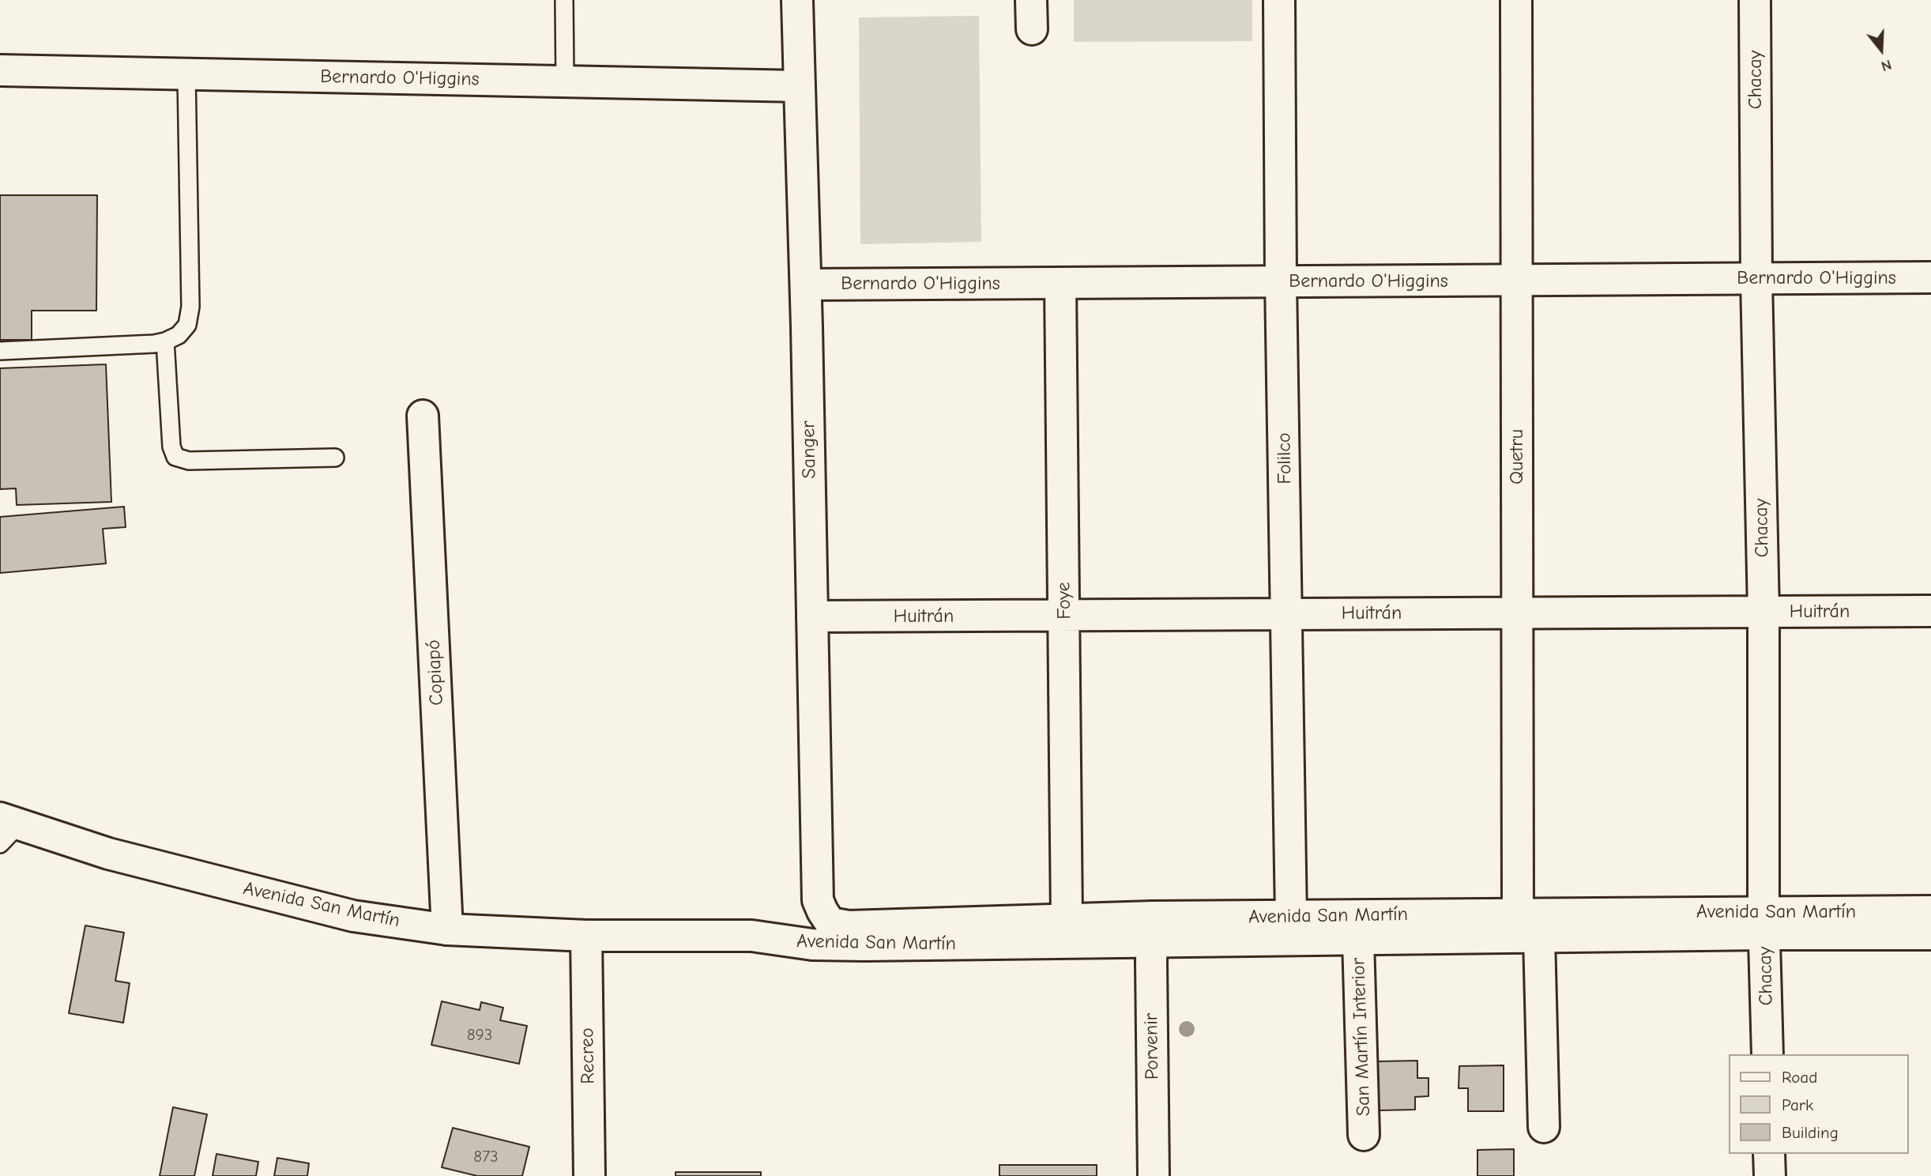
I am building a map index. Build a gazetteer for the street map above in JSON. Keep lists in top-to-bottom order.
{
  "streets": {
    "street": [
      "Bernardo O'Higgins",
      "Chacay",
      "Sanger",
      "Quetru",
      "Folilco",
      "Foye",
      "Huitrán",
      "Copiapó",
      "Avenida San Martín",
      "San Martín Interior",
      "Porvenir",
      "Recreo"
    ]
  },
  "crossings": [
    ["Bernardo O'Higgins", "Chacay"],
    ["Bernardo O'Higgins", "Sanger"],
    ["Bernardo O'Higgins", "Quetru"],
    ["Bernardo O'Higgins", "Folilco"],
    ["Bernardo O'Higgins", "Foye"],
    ["Chacay", "Huitrán"],
    ["Chacay", "Avenida San Martín"],
    ["Sanger", "Huitrán"],
    ["Sanger", "Avenida San Martín"],
    ["Quetru", "Huitrán"],
    ["Quetru", "Avenida San Martín"],
    ["Folilco", "Huitrán"],
    ["Folilco", "Avenida San Martín"],
    ["Foye", "Huitrán"],
    ["Foye", "Avenida San Martín"],
    ["Copiapó", "Avenida San Martín"],
    ["Avenida San Martín", "San Martín Interior"],
    ["Avenida San Martín", "Porvenir"],
    ["Avenida San Martín", "Recreo"]
  ],
  "house_numbers": ["893", "873"],
  "legend": ["Road", "Park", "Building"],
  "north": "bottom"
}
